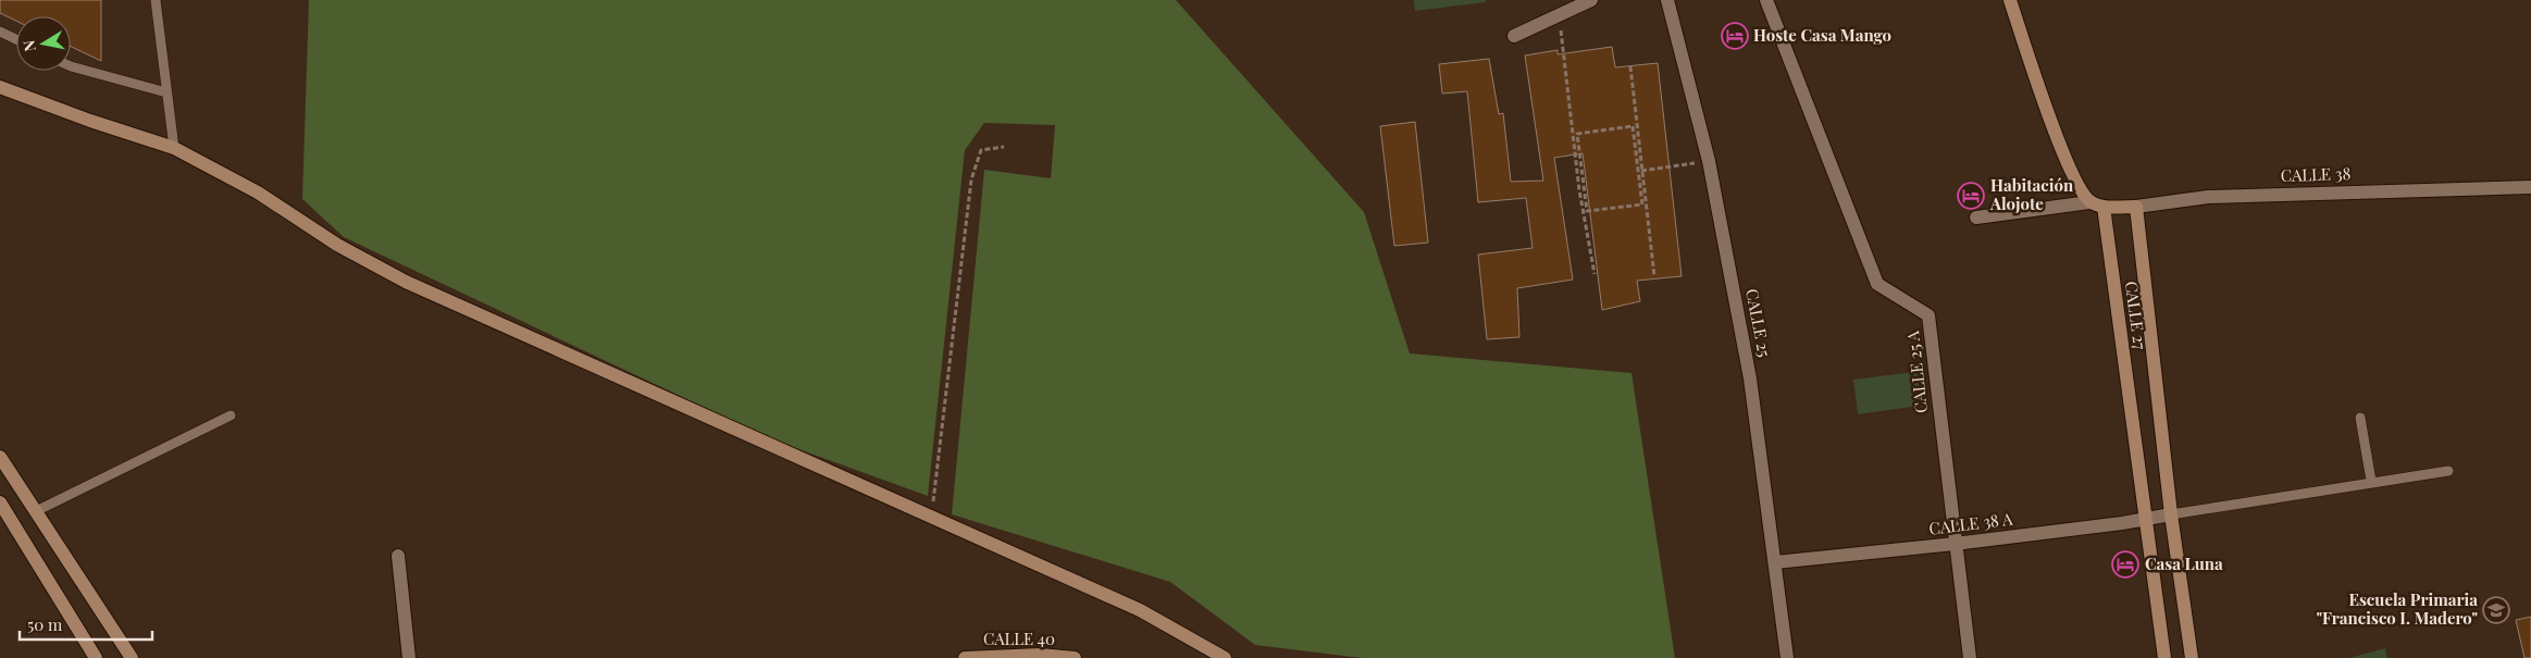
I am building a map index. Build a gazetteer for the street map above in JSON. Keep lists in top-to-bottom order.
{
  "streets": {
    "street": [
      "CALLE 38",
      "CALLE 27",
      "CALLE 25",
      "CALLE 25 A",
      "CALLE 38 A",
      "CALLE 40"
    ]
  },
  "crossings": [
    ["CALLE 38", "CALLE 27"],
    ["CALLE 27", "CALLE 38 A"],
    ["CALLE 25", "CALLE 38 A"],
    ["CALLE 25 A", "CALLE 38 A"]
  ],
  "places": {
    "hotel": ["Hoste Casa Mango", "Habitación Alojote", "Casa Luna"],
    "school or university": ["Escuela Primaria \"Francisco I. Madero\""]
  },
  "scale_bar": "50 m",
  "north": "left"
}
